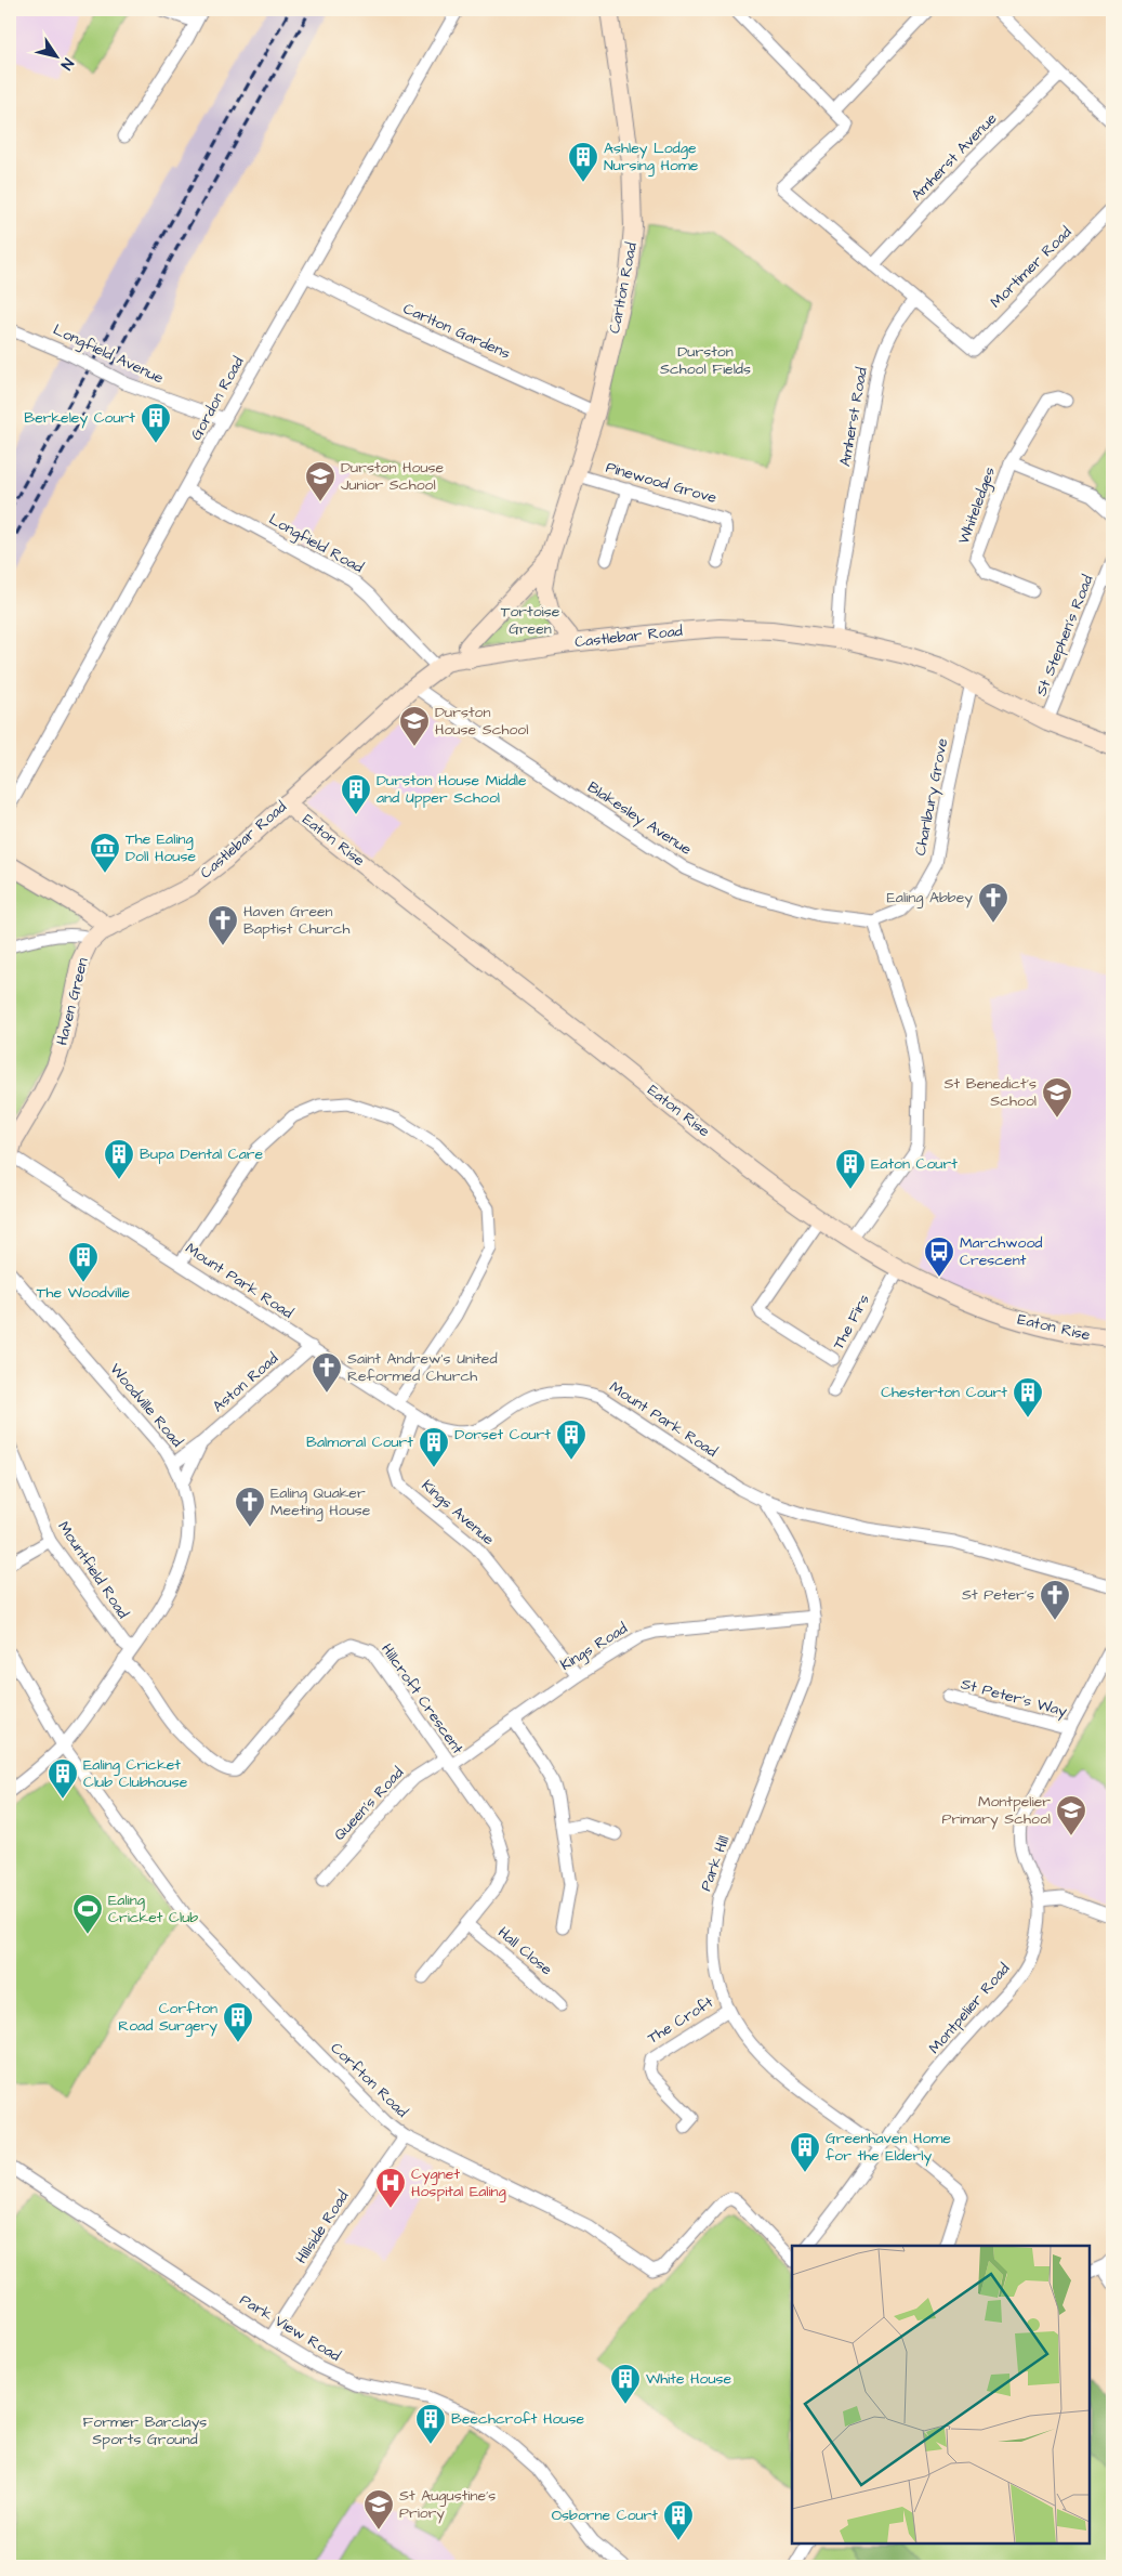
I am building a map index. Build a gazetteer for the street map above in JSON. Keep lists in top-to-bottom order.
{
  "streets": {
    "street": [
      "Amherst Avenue",
      "Mortimer Road",
      "Carlton Road",
      "Carlton Gardens",
      "Longfield Avenue",
      "Gordon Road",
      "Amherst Road",
      "Pinewood Grove",
      "Whiteledges",
      "Longfield Road",
      "St Stephen's Road",
      "Castlebar Road",
      "Charlbury Grove",
      "Blakesley Avenue",
      "Eaton Rise",
      "Haven Green",
      "Mount Park Road",
      "The Firs",
      "Aston Road",
      "Woodville Road",
      "Kings Avenue",
      "Mountfield Road",
      "Kings Road",
      "St Peter's Way",
      "Hillcroft Crescent",
      "Queen's Road",
      "Park Hill",
      "Hall Close",
      "Montpelier Road",
      "The Croft",
      "Corfton Road",
      "Hillside Road",
      "Park View Road"
    ]
  },
  "crossings": [
    ["Mortimer Road", "Amherst Road"],
    ["Carlton Road", "Carlton Gardens"],
    ["Carlton Road", "Pinewood Grove"],
    ["Carlton Road", "Castlebar Road"],
    ["Carlton Gardens", "Gordon Road"],
    ["Longfield Avenue", "Gordon Road"],
    ["Gordon Road", "Longfield Road"],
    ["Amherst Road", "Castlebar Road"],
    ["Longfield Road", "Castlebar Road"],
    ["St Stephen's Road", "Castlebar Road"],
    ["Castlebar Road", "Charlbury Grove"],
    ["Castlebar Road", "Blakesley Avenue"],
    ["Castlebar Road", "Eaton Rise"],
    ["Castlebar Road", "Haven Green"],
    ["Charlbury Grove", "Blakesley Avenue"],
    ["Eaton Rise", "The Firs"],
    ["Haven Green", "Mount Park Road"],
    ["Mount Park Road", "Aston Road"],
    ["Mount Park Road", "Kings Avenue"],
    ["Mount Park Road", "Park Hill"],
    ["Aston Road", "Woodville Road"],
    ["Woodville Road", "Mountfield Road"],
    ["Woodville Road", "Hillcroft Crescent"],
    ["Woodville Road", "Corfton Road"],
    ["Kings Avenue", "Kings Road"],
    ["Kings Road", "Hillcroft Crescent"],
    ["Kings Road", "Queen's Road"],
    ["Kings Road", "Park Hill"],
    ["St Peter's Way", "Montpelier Road"],
    ["Hillcroft Crescent", "Queen's Road"],
    ["Hillcroft Crescent", "Hall Close"],
    ["Park Hill", "Montpelier Road"],
    ["Park Hill", "The Croft"],
    ["Corfton Road", "Hillside Road"],
    ["Hillside Road", "Park View Road"]
  ],
  "parks": ["Durston School Fields", "Tortoise Green", "Former Barclays Sports Ground"],
  "places": {
    "building": [
      "Ashley Lodge Nursing Home",
      "Berkeley Court",
      "Durston House Middle and Upper School",
      "Bupa Dental Care",
      "Eaton Court",
      "The Woodville",
      "Chesterton Court",
      "Dorset Court",
      "Balmoral Court",
      "Ealing Cricket Club Clubhouse",
      "Corfton Road Surgery",
      "Greenhaven Home for the Elderly",
      "White House",
      "Beechcroft House",
      "Osborne Court"
    ],
    "school or university": [
      "Durston House Junior School",
      "Durston House School",
      "St Benedict's School",
      "Montpelier Primary School",
      "St Augustine's Priory"
    ],
    "museum": ["The Ealing Doll House"],
    "church": [
      "Ealing Abbey",
      "Haven Green Baptist Church",
      "Saint Andrew's United Reformed Church",
      "Ealing Quaker Meeting House",
      "St Peter's"
    ],
    "bus stop": ["Marchwood Crescent"],
    "sports": ["Ealing Cricket Club"],
    "hospital": ["Cygnet Hospital Ealing"]
  },
  "north": "bottom right"
}
